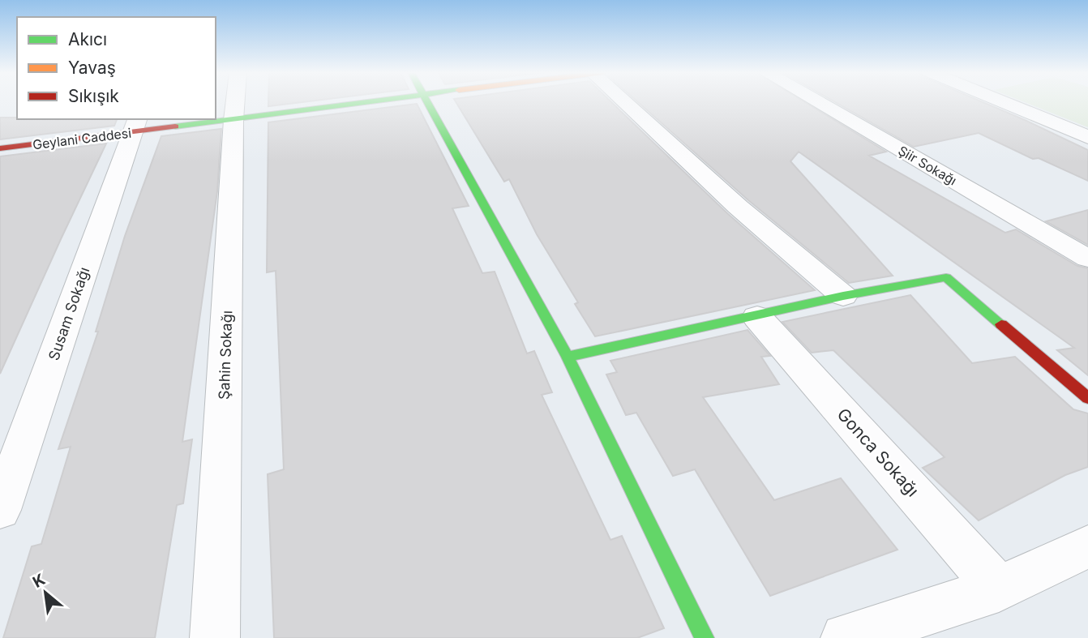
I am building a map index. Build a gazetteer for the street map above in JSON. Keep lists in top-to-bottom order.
{
  "streets": {
    "street": [
      "Geylani Caddesi",
      "Şiir Sokağı",
      "Susam Sokağı",
      "Şahin Sokağı",
      "Gonca Sokağı"
    ]
  },
  "crossings": [
    ["Geylani Caddesi", "Susam Sokağı"],
    ["Geylani Caddesi", "Şahin Sokağı"]
  ],
  "legend": ["Akıcı", "Yavaş", "Sıkışık"],
  "north": "top left"
}
